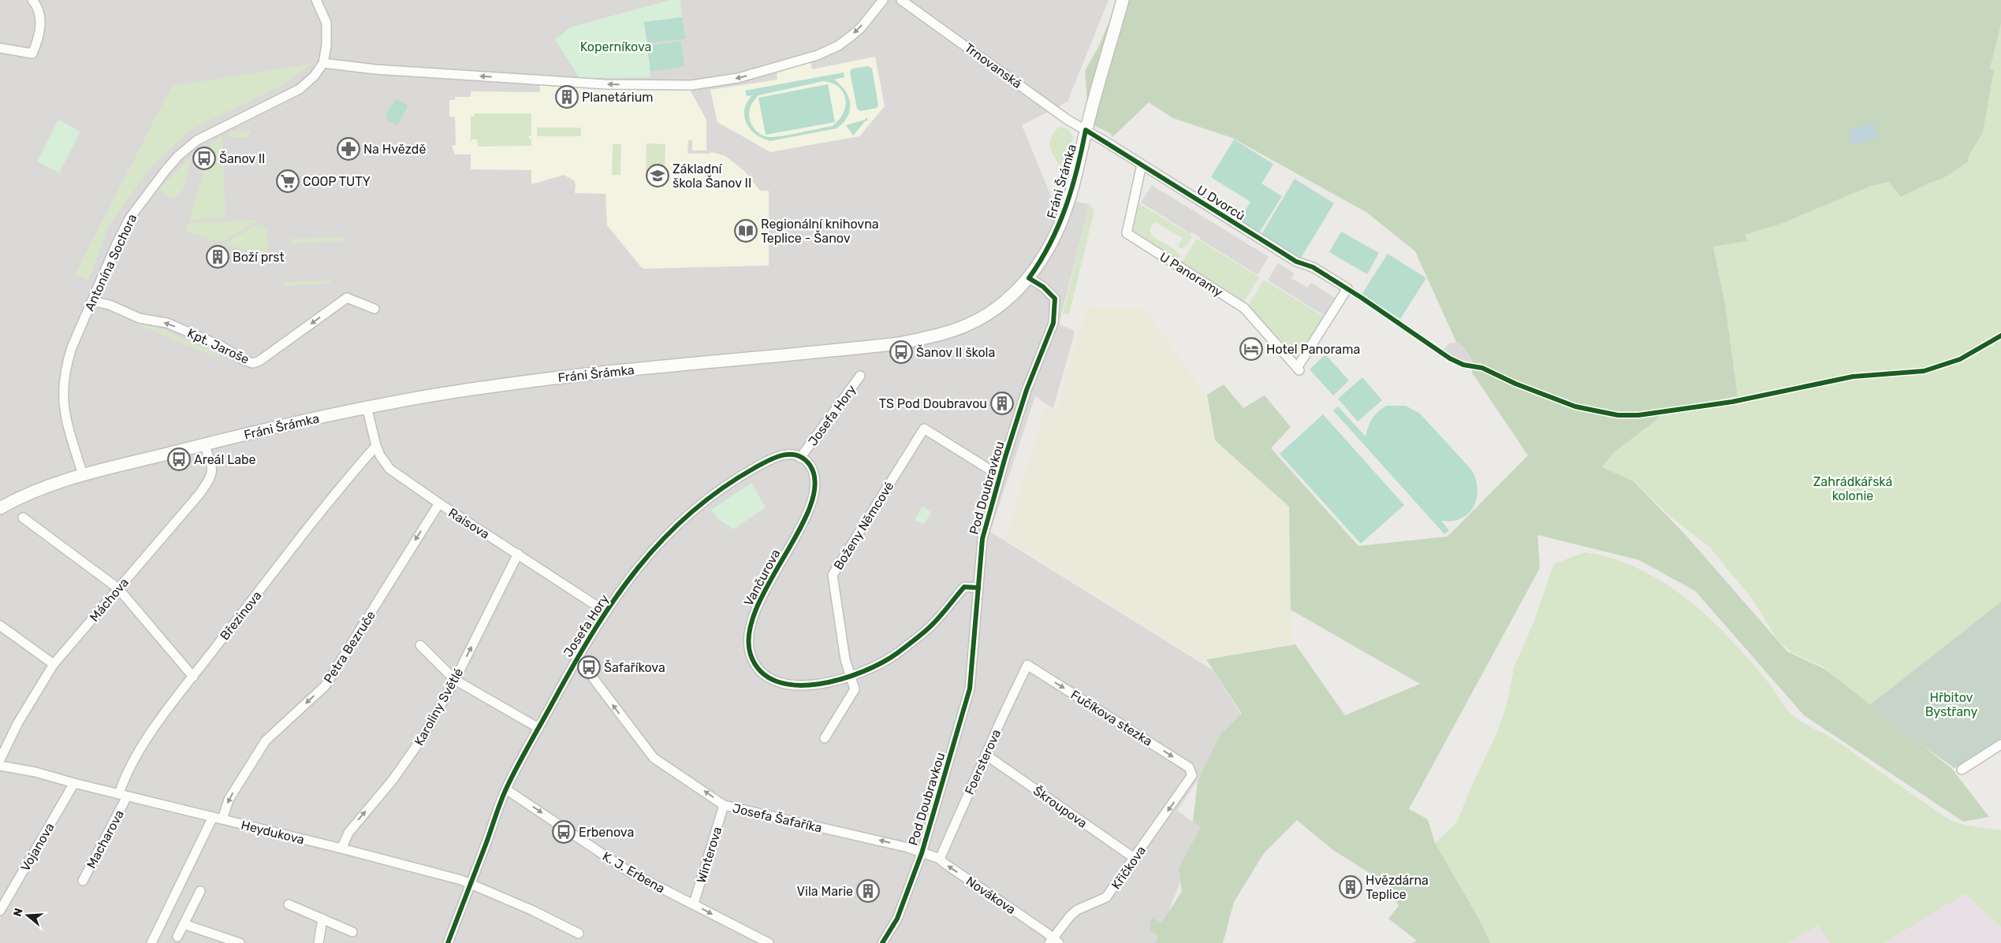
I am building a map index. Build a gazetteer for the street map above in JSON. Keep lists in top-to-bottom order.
{
  "streets": {
    "street": [
      "Trnovanská",
      "Fráni Šrámka",
      "U Dvorců",
      "Antonína Sochora",
      "U Panoramy",
      "Kpt. Jaroše",
      "Josefa Hory",
      "Pod Doubravkou",
      "Raisova",
      "Boženy Němcové",
      "Vančurova",
      "Máchova",
      "Březinova",
      "Petra Bezruče",
      "Karoliny Světlé",
      "Fučíkova stezka",
      "Foersterova",
      "Škroupova",
      "Josefa Šafaříka",
      "Heydukova",
      "Macharova",
      "Vojanova",
      "Winterova",
      "Křičkova",
      "K. J. Erbena",
      "Novákova"
    ]
  },
  "crossings": [
    ["Trnovanská", "Fráni Šrámka"],
    ["Trnovanská", "U Dvorců"],
    ["Fráni Šrámka", "U Dvorců"],
    ["Fráni Šrámka", "Antonína Sochora"],
    ["Fráni Šrámka", "Pod Doubravkou"],
    ["Fráni Šrámka", "Raisova"],
    ["Fráni Šrámka", "Máchova"],
    ["U Dvorců", "U Panoramy"],
    ["Antonína Sochora", "Kpt. Jaroše"],
    ["Josefa Hory", "Raisova"],
    ["Josefa Hory", "Vančurova"],
    ["Josefa Hory", "Josefa Šafaříka"],
    ["Josefa Hory", "Heydukova"],
    ["Josefa Hory", "K. J. Erbena"],
    ["Pod Doubravkou", "Boženy Němcové"],
    ["Pod Doubravkou", "Vančurova"],
    ["Pod Doubravkou", "Josefa Šafaříka"],
    ["Pod Doubravkou", "Novákova"],
    ["Raisova", "Březinova"],
    ["Raisova", "Petra Bezruče"],
    ["Raisova", "Karoliny Světlé"],
    ["Boženy Němcové", "Vančurova"],
    ["Březinova", "Heydukova"],
    ["Březinova", "Macharova"],
    ["Petra Bezruče", "Heydukova"],
    ["Karoliny Světlé", "Heydukova"],
    ["Fučíkova stezka", "Foersterova"],
    ["Fučíkova stezka", "Křičkova"],
    ["Foersterova", "Škroupova"],
    ["Foersterova", "Novákova"],
    ["Škroupova", "Křičkova"],
    ["Josefa Šafaříka", "Winterova"],
    ["Josefa Šafaříka", "Novákova"],
    ["Heydukova", "Macharova"],
    ["Heydukova", "Vojanova"],
    ["Winterova", "K. J. Erbena"],
    ["Křičkova", "Novákova"]
  ],
  "one_way": [
    "Kpt. Jaroše",
    "Petra Bezruče",
    "Karoliny Světlé",
    "Fučíkova stezka",
    "Josefa Šafaříka",
    "Křičkova",
    "K. J. Erbena",
    "Novákova"
  ],
  "parks": ["Koperníkova", "Zahrádkářská kolonie", "Hřbitov Bystřany"],
  "places": {
    "building": [
      "Planetárium",
      "Boží prst",
      "TS Pod Doubravou",
      "Hvězdárna Teplice",
      "Vila Marie"
    ],
    "pharmacy": ["Na Hvězdě"],
    "bus stop": [
      "Šanov II",
      "Šanov II škola",
      "Areál Labe",
      "Šafaříkova",
      "Erbenova"
    ],
    "school or university": ["Základní škola Šanov II"],
    "supermarket": ["COOP TUTY"],
    "library": ["Regionální knihovna Teplice - Šanov"],
    "hotel": ["Hotel Panorama"]
  },
  "north": "left"
}
